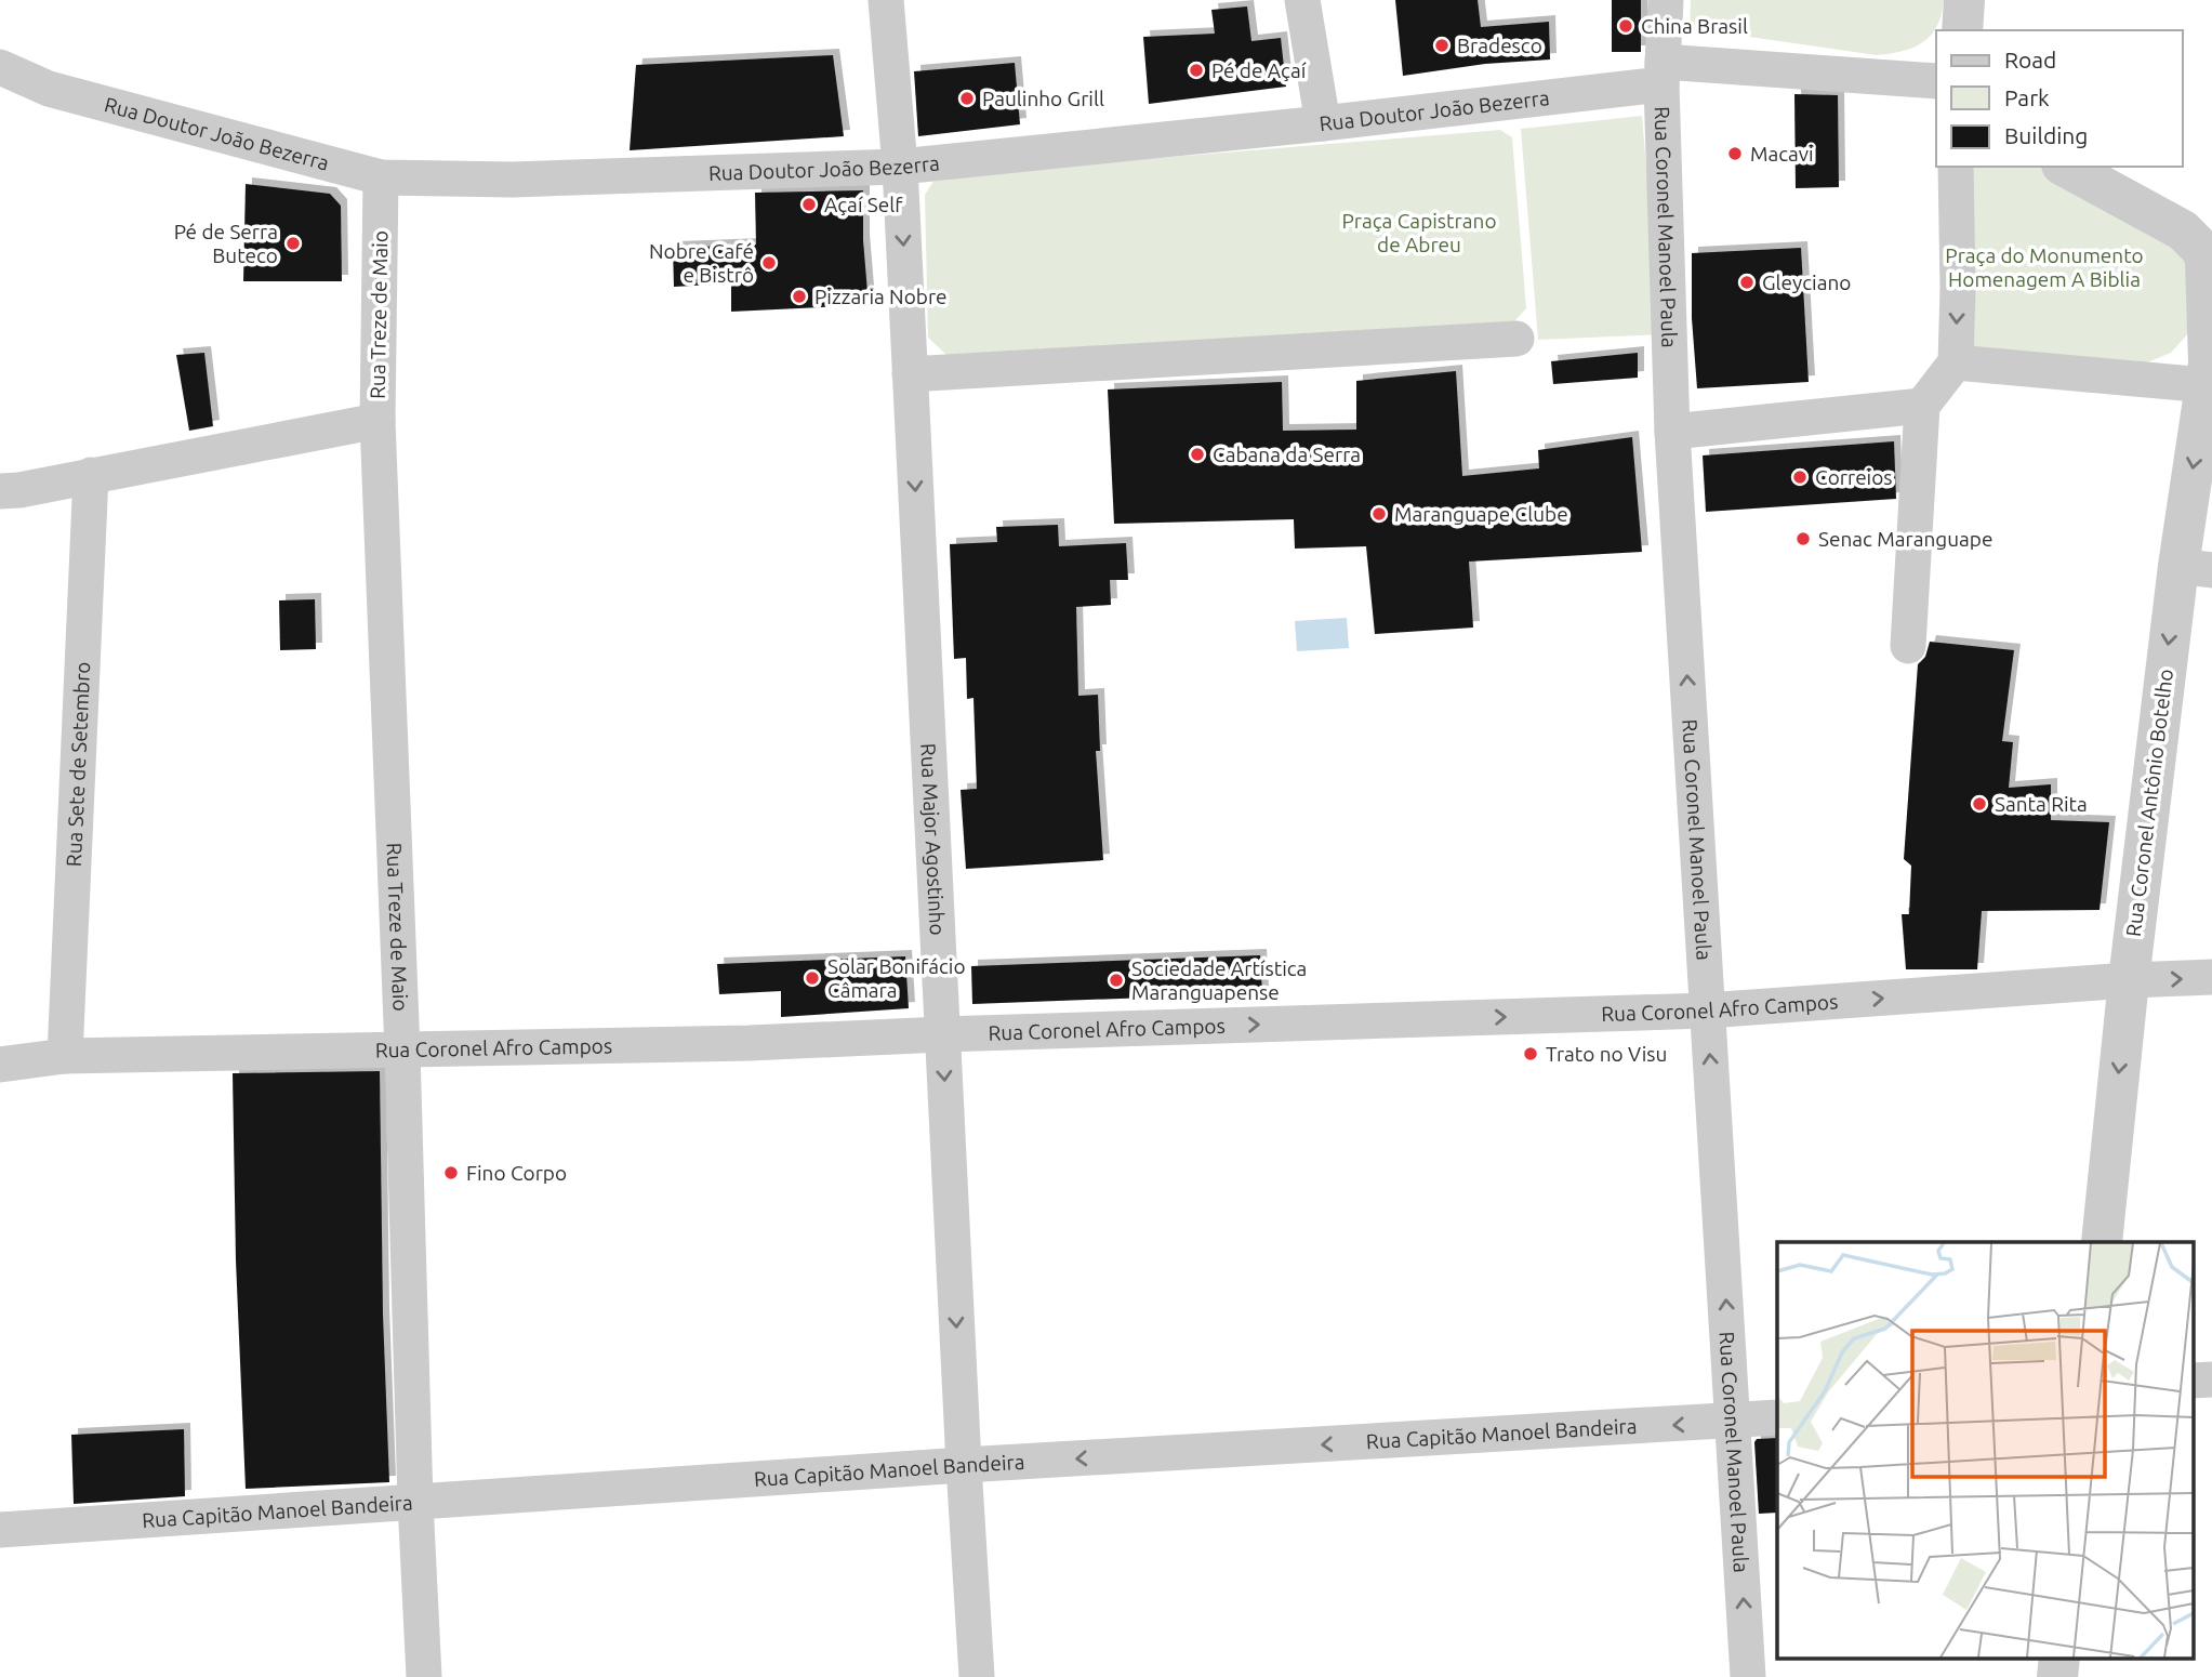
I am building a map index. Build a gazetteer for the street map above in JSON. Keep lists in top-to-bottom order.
{
  "streets": {
    "street": [
      "Rua Doutor João Bezerra",
      "Rua Coronel Manoel Paula",
      "Rua Treze de Maio",
      "Rua Sete de Setembro",
      "Rua Coronel Antônio Botelho",
      "Rua Major Agostinho",
      "Rua Coronel Afro Campos",
      "Rua Capitão Manoel Bandeira"
    ]
  },
  "crossings": [
    ["Rua Doutor João Bezerra", "Rua Coronel Manoel Paula"],
    ["Rua Doutor João Bezerra", "Rua Treze de Maio"],
    ["Rua Doutor João Bezerra", "Rua Major Agostinho"],
    ["Rua Coronel Manoel Paula", "Rua Coronel Afro Campos"],
    ["Rua Coronel Manoel Paula", "Rua Capitão Manoel Bandeira"],
    ["Rua Treze de Maio", "Rua Coronel Afro Campos"],
    ["Rua Treze de Maio", "Rua Capitão Manoel Bandeira"],
    ["Rua Sete de Setembro", "Rua Coronel Afro Campos"],
    ["Rua Coronel Antônio Botelho", "Rua Coronel Afro Campos"],
    ["Rua Major Agostinho", "Rua Coronel Afro Campos"],
    ["Rua Major Agostinho", "Rua Capitão Manoel Bandeira"]
  ],
  "one_way": [
    "Rua Coronel Manoel Paula",
    "Rua Coronel Antônio Botelho",
    "Rua Major Agostinho",
    "Rua Coronel Afro Campos",
    "Rua Capitão Manoel Bandeira"
  ],
  "parks": ["Praça Capistrano de Abreu", "Praça do Monumento Homenagem A Biblia"],
  "places": [
    "China Brasil",
    "Bradesco",
    "Pé de Açaí",
    "Paulinho Grill",
    "Macavi",
    "Açaí Self",
    "Pé de Serra Buteco",
    "Nobre Café e Bistrô",
    "Gleyciano",
    "Pizzaria Nobre",
    "Cabana da Serra",
    "Correios",
    "Maranguape Clube",
    "Senac Maranguape",
    "Santa Rita",
    "Solar Bonifácio Câmara",
    "Sociedade Artística Maranguapense",
    "Trato no Visu",
    "Fino Corpo"
  ],
  "legend": ["Road", "Park", "Building"]
}
